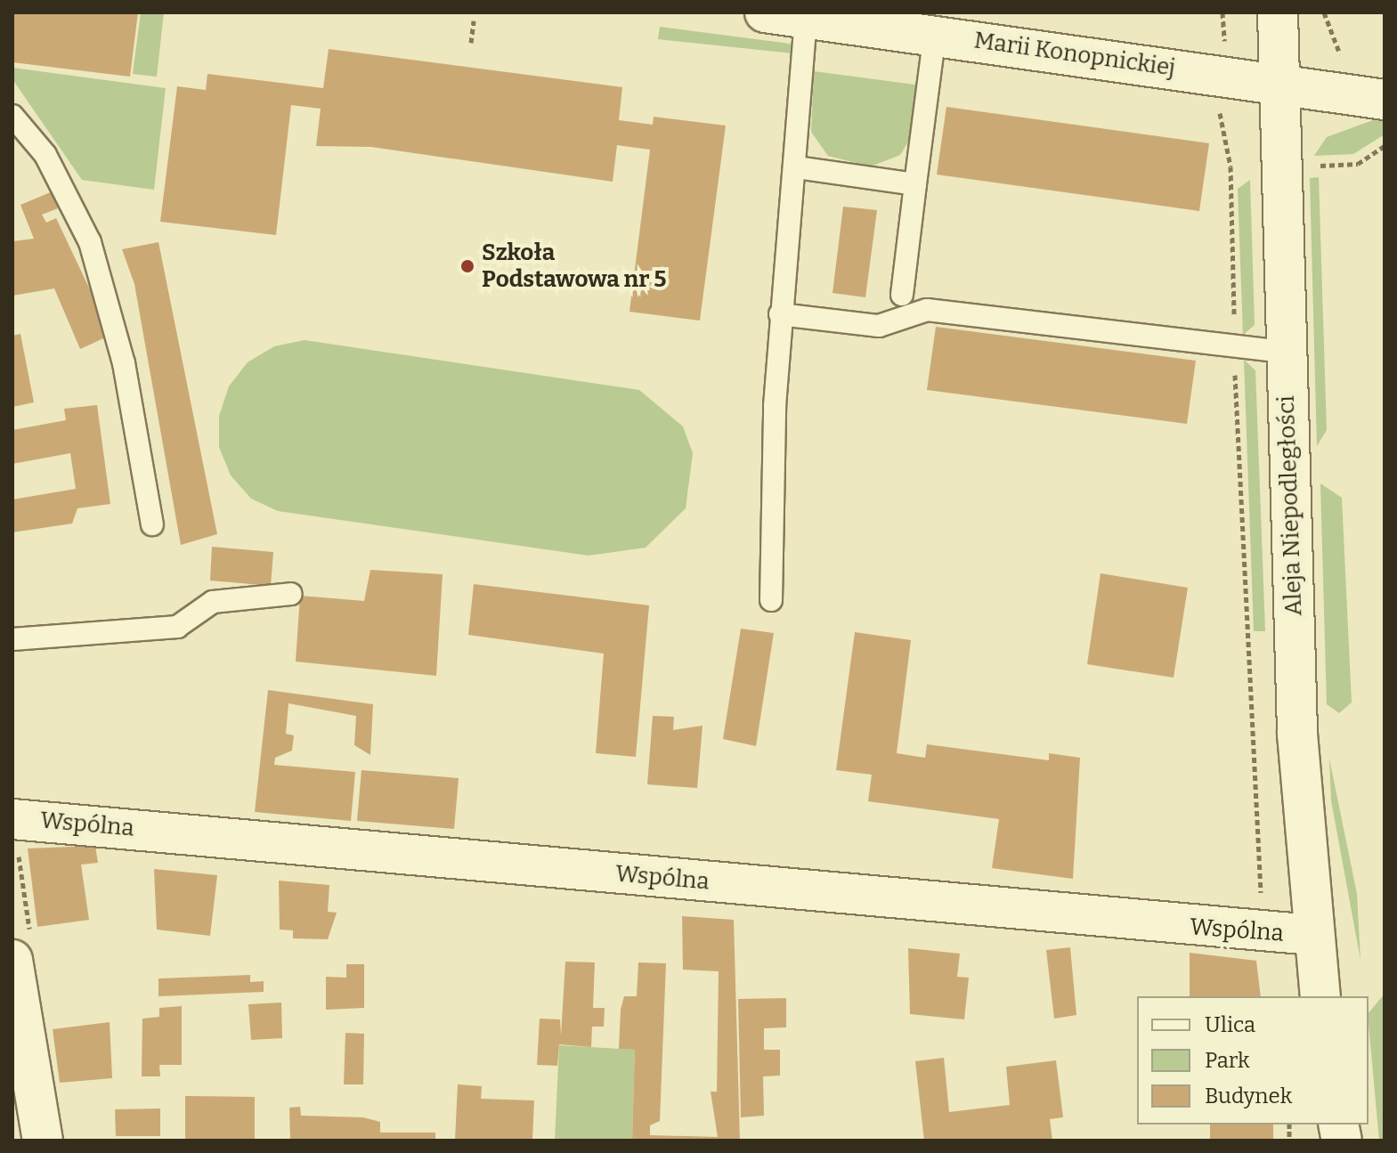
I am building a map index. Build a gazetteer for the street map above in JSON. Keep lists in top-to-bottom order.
{
  "streets": {
    "street": ["Marii Konopnickiej", "Aleja Niepodległości", "Wspólna"]
  },
  "crossings": [
    ["Marii Konopnickiej", "Aleja Niepodległości"],
    ["Aleja Niepodległości", "Wspólna"]
  ],
  "places": ["Szkoła Podstawowa nr 5"],
  "legend": ["Ulica", "Park", "Budynek"]
}
